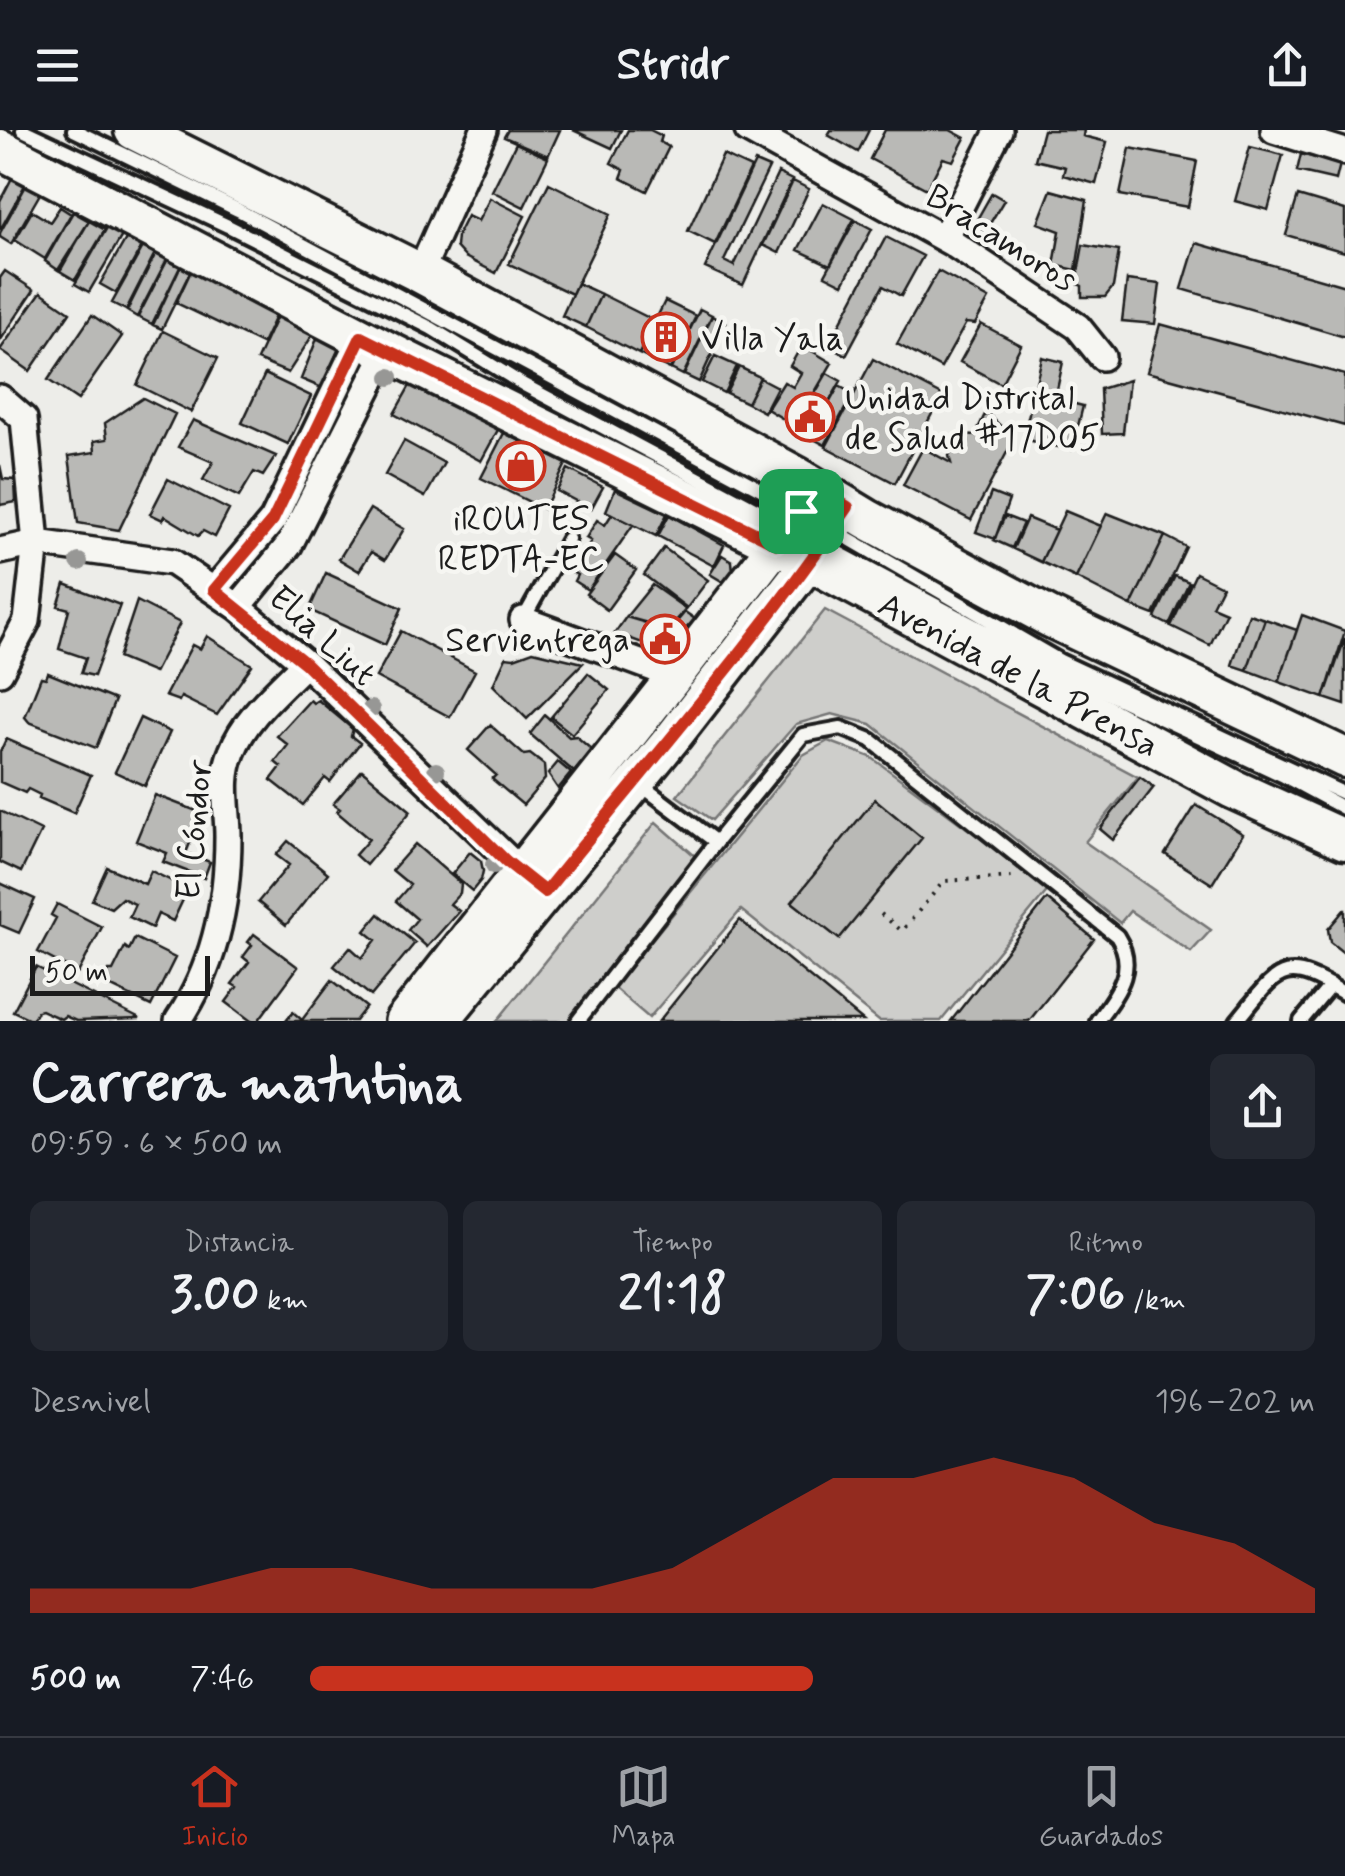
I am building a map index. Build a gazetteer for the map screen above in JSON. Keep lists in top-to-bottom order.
{
  "streets": {
    "main road": ["Avenida de la Prensa"],
    "street": ["Bracamoros", "Elia Liut", "El Cóndor"]
  },
  "crossings": [
    ["Elia Liut", "El Cóndor"]
  ],
  "places": {
    "building": ["Villa Yala"],
    "public building": ["Unidad Distrital de Salud #17D05", "Servientrega"],
    "shop": ["iROUTES REDTA-EC"]
  },
  "scale_bar": "50 m",
  "page": {
    "header": "Stridr",
    "scale": "50 m",
    "heading": ["Carrera matutina", "09:59 · 6 × 500 m"],
    "stats": [
      ["Distancia", "3.00 km"],
      ["Tiempo", "21:18"],
      ["Ritmo", "7:06 /km"]
    ],
    "chart": ["Desnivel", "196–202 m"],
    "list": [
      {
        "name": "500 m",
        "note": "7:46"
      }
    ],
    "tabs": ["Inicio", "Mapa", "Guardados"]
  }
}
